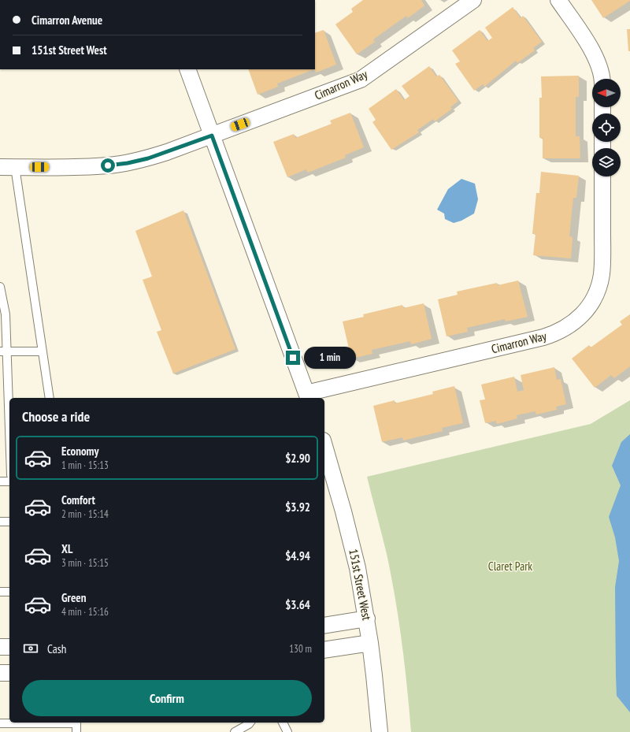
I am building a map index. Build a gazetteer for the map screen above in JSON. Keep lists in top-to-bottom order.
{
  "streets": {
    "street": ["Cimarron Way", "151st Street West"]
  },
  "parks": ["Claret Park"],
  "north": "left",
  "page": {
    "banner": ["Cimarron Avenue", "151st Street West"],
    "bubble": "1 min",
    "heading": "Choose a ride",
    "list": [
      {
        "name": "Economy",
        "note": "1 min · 15:13",
        "value": "$2.90"
      },
      {
        "name": "Comfort",
        "note": "2 min · 15:14",
        "value": "$3.92"
      },
      {
        "name": "XL",
        "note": "3 min · 15:15",
        "value": "$4.94"
      },
      {
        "name": "Green",
        "note": "4 min · 15:16",
        "value": "$3.64"
      }
    ],
    "pay": ["Cash", "130 m"],
    "buttons": "Confirm"
  }
}
